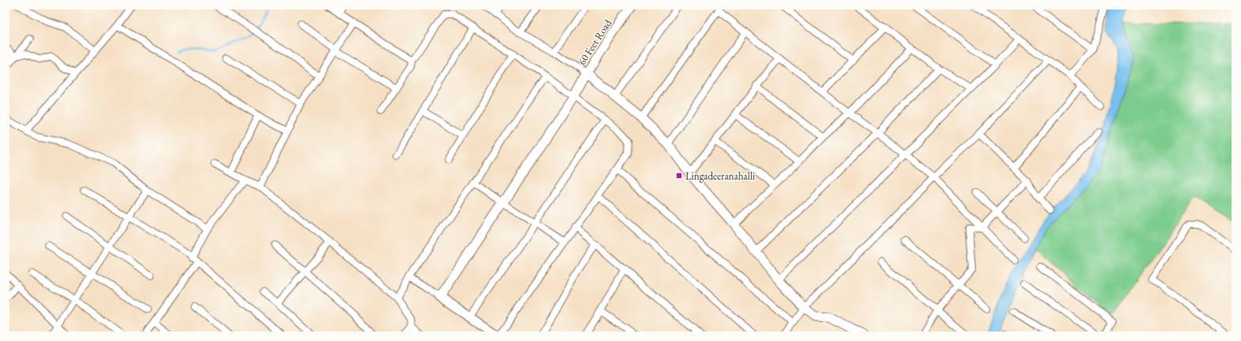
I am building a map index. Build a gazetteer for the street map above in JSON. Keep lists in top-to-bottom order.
{
  "streets": {
    "street": ["60 Feet Road"]
  },
  "places": {
    "transit": ["Lingadeeranahalli"]
  }
}
